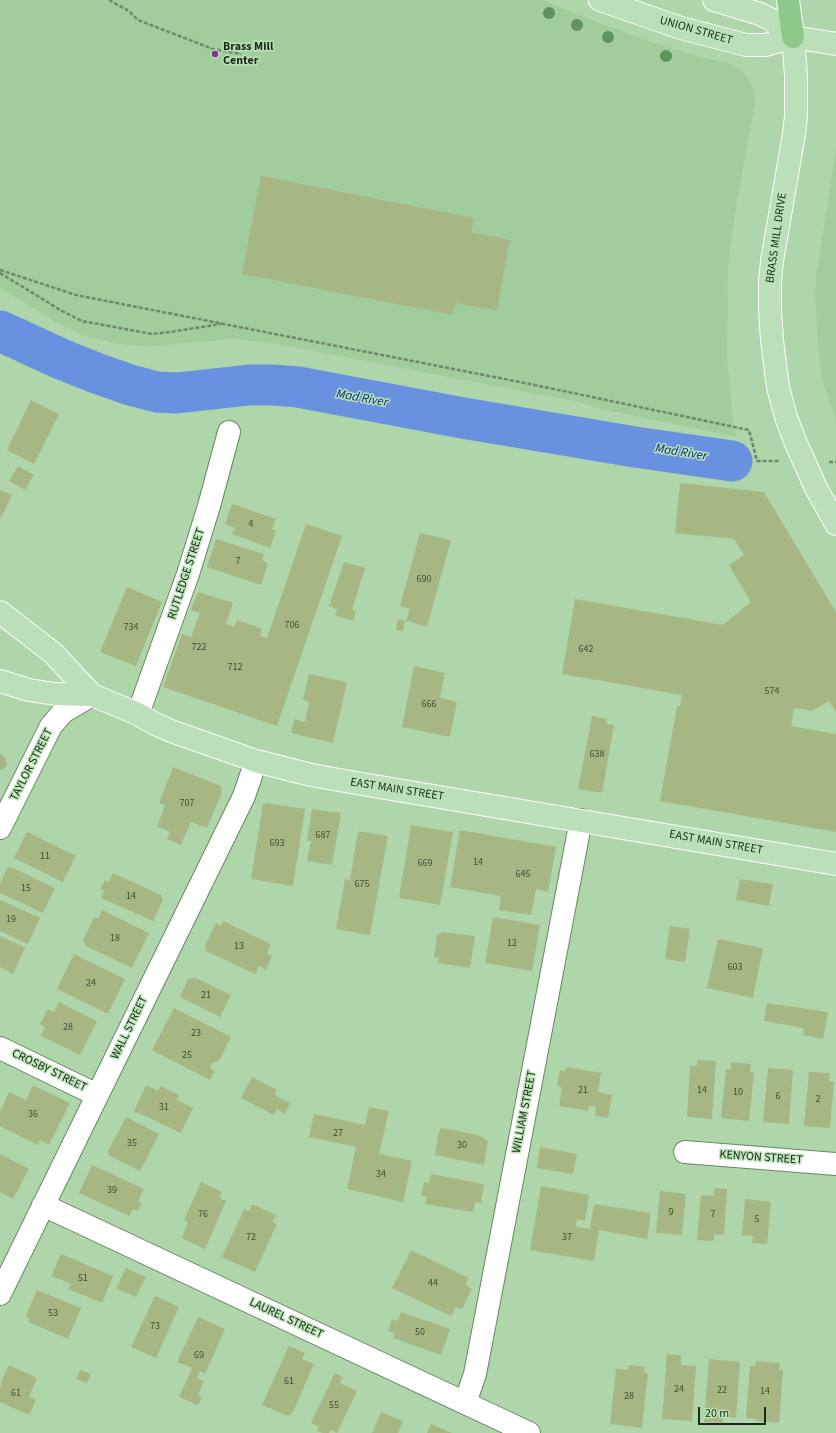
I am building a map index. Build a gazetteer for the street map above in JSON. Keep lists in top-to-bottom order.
{
  "streets": {
    "main road": ["UNION STREET", "BRASS MILL DRIVE", "EAST MAIN STREET"],
    "street": [
      "RUTLEDGE STREET",
      "TAYLOR STREET",
      "WALL STREET",
      "CROSBY STREET",
      "WILLIAM STREET",
      "KENYON STREET",
      "LAUREL STREET"
    ]
  },
  "crossings": [
    ["UNION STREET", "BRASS MILL DRIVE"],
    ["RUTLEDGE STREET", "EAST MAIN STREET"],
    ["TAYLOR STREET", "EAST MAIN STREET"],
    ["EAST MAIN STREET", "WALL STREET"],
    ["EAST MAIN STREET", "WILLIAM STREET"],
    ["WALL STREET", "CROSBY STREET"],
    ["WALL STREET", "LAUREL STREET"],
    ["WILLIAM STREET", "LAUREL STREET"]
  ],
  "water": ["Mad River"],
  "places": ["Brass Mill Center"],
  "house_numbers": [
    "4",
    "7",
    "690",
    "706",
    "734",
    "722",
    "642",
    "712",
    "574",
    "666",
    "638",
    "707",
    "687",
    "693",
    "11",
    "14",
    "669",
    "645",
    "675",
    "15",
    "14",
    "19",
    "18",
    "12",
    "13",
    "603",
    "24",
    "21",
    "28",
    "23",
    "25",
    "21",
    "14",
    "10",
    "6",
    "2",
    "31",
    "36",
    "27",
    "35",
    "30",
    "34",
    "39",
    "9",
    "76",
    "7",
    "5",
    "72",
    "37",
    "51",
    "44",
    "53",
    "73",
    "50",
    "69",
    "61",
    "24",
    "22",
    "14",
    "61",
    "28",
    "55"
  ],
  "scale_bar": "20 m"
}
